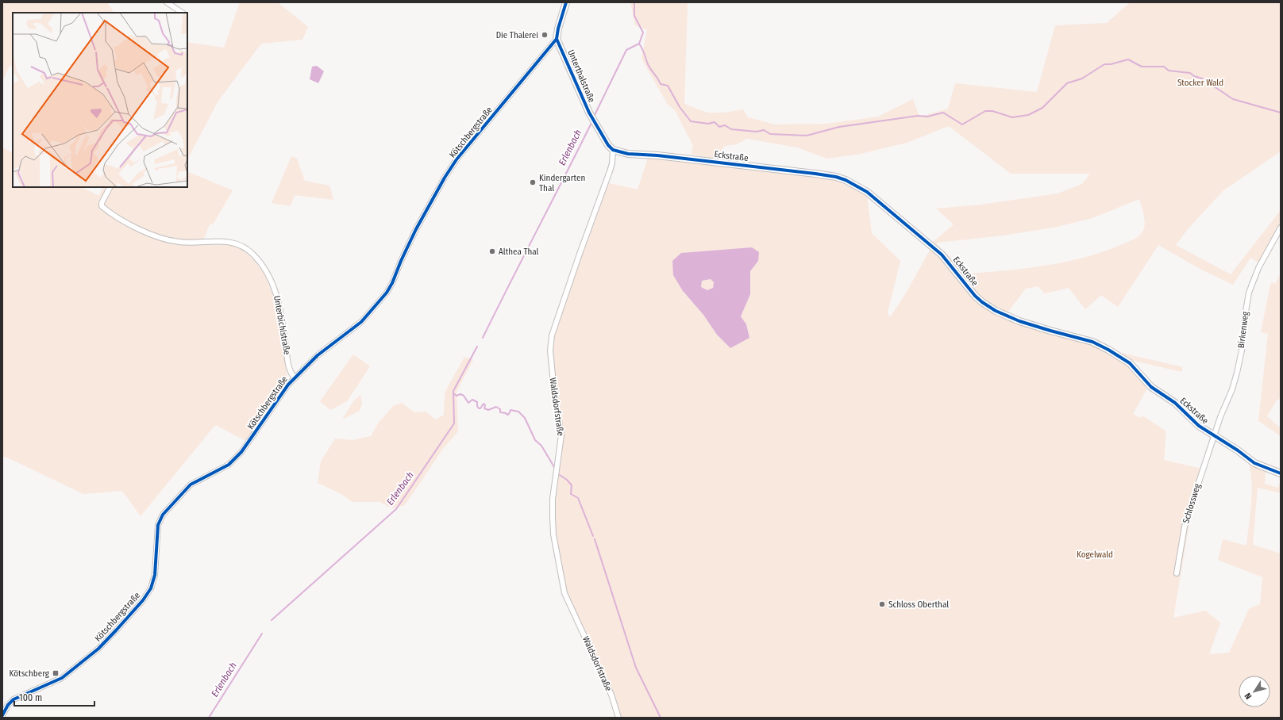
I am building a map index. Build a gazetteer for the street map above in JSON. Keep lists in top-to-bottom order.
{
  "streets": {
    "street": [
      "Unterthalstraße",
      "Kötschbergstraße",
      "Eckstraße",
      "Unterbichlstraße",
      "Birkenweg",
      "Waldsdorfstraße",
      "Schlossweg"
    ]
  },
  "crossings": [
    ["Unterthalstraße", "Kötschbergstraße"],
    ["Unterthalstraße", "Eckstraße"],
    ["Unterthalstraße", "Waldsdorfstraße"],
    ["Kötschbergstraße", "Unterbichlstraße"],
    ["Eckstraße", "Birkenweg"],
    ["Eckstraße", "Waldsdorfstraße"],
    ["Eckstraße", "Schlossweg"],
    ["Birkenweg", "Schlossweg"]
  ],
  "water": ["Erlenbach"],
  "parks": ["Stocker Wald", "Kogelwald"],
  "places": {
    "other": [
      "Die Thalerei",
      "Kindergarten Thal",
      "Althea Thal",
      "Schloss Oberthal"
    ],
    "transit": ["Kötschberg"]
  },
  "scale_bar": "100 m",
  "north": "bottom left"
}
